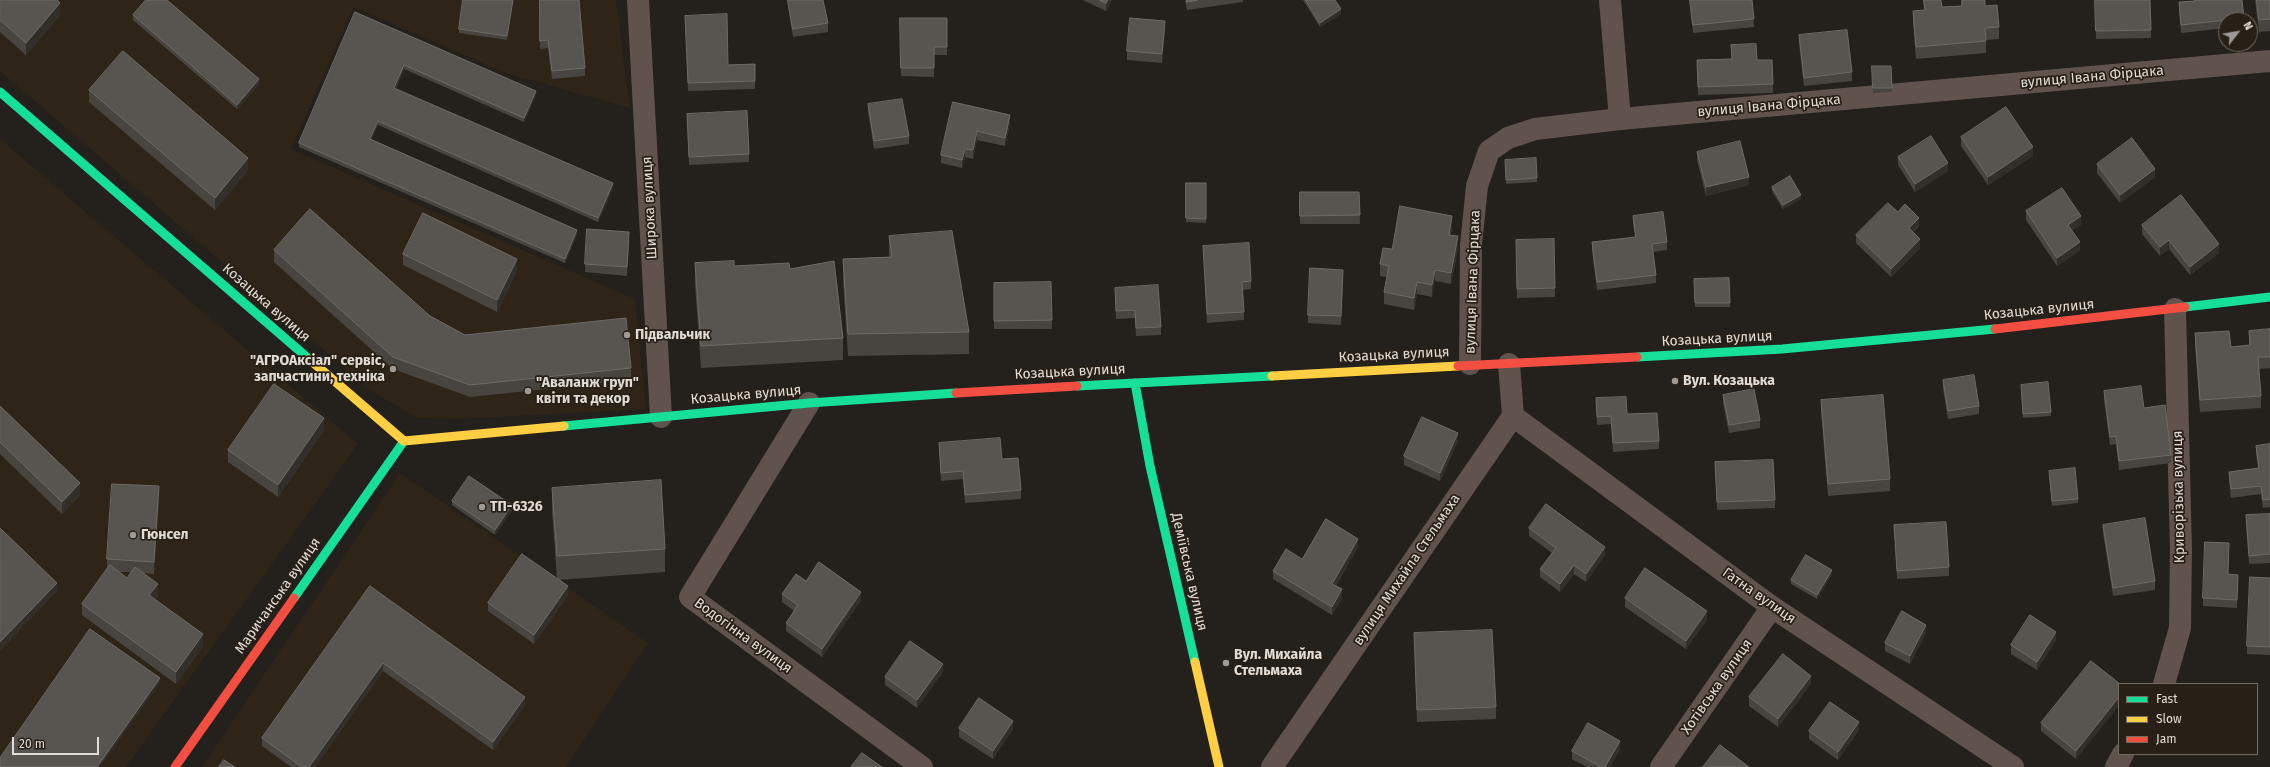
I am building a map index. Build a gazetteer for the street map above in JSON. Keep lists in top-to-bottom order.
{
  "streets": {
    "street": [
      "вулиця Івана Фірцака",
      "Широка вулиця",
      "Козацька вулиця",
      "Криворізька вулиця",
      "вулиця Михайла Стельмаха",
      "Деміївська вулиця",
      "Маричанська вулиця",
      "Гатна вулиця",
      "Водогінна вулиця",
      "Хотівська вулиця"
    ]
  },
  "crossings": [
    ["вулиця Івана Фірцака", "Козацька вулиця"],
    ["Широка вулиця", "Козацька вулиця"],
    ["Козацька вулиця", "Криворізька вулиця"],
    ["Козацька вулиця", "Деміївська вулиця"],
    ["Козацька вулиця", "Маричанська вулиця"],
    ["Козацька вулиця", "Водогінна вулиця"],
    ["вулиця Михайла Стельмаха", "Гатна вулиця"],
    ["Гатна вулиця", "Хотівська вулиця"]
  ],
  "places": [
    "Підвальчик",
    "\"АГРОАксіал\" сервіс, запчастини, техніка",
    "Вул. Козацька",
    "\"Аваланж груп\" квіти та декор",
    "ТП-6326",
    "Гюнсел",
    "Вул. Михайла Стельмаха"
  ],
  "legend": ["Fast", "Slow", "Jam"],
  "scale_bar": "20 m",
  "north": "top right"
}
